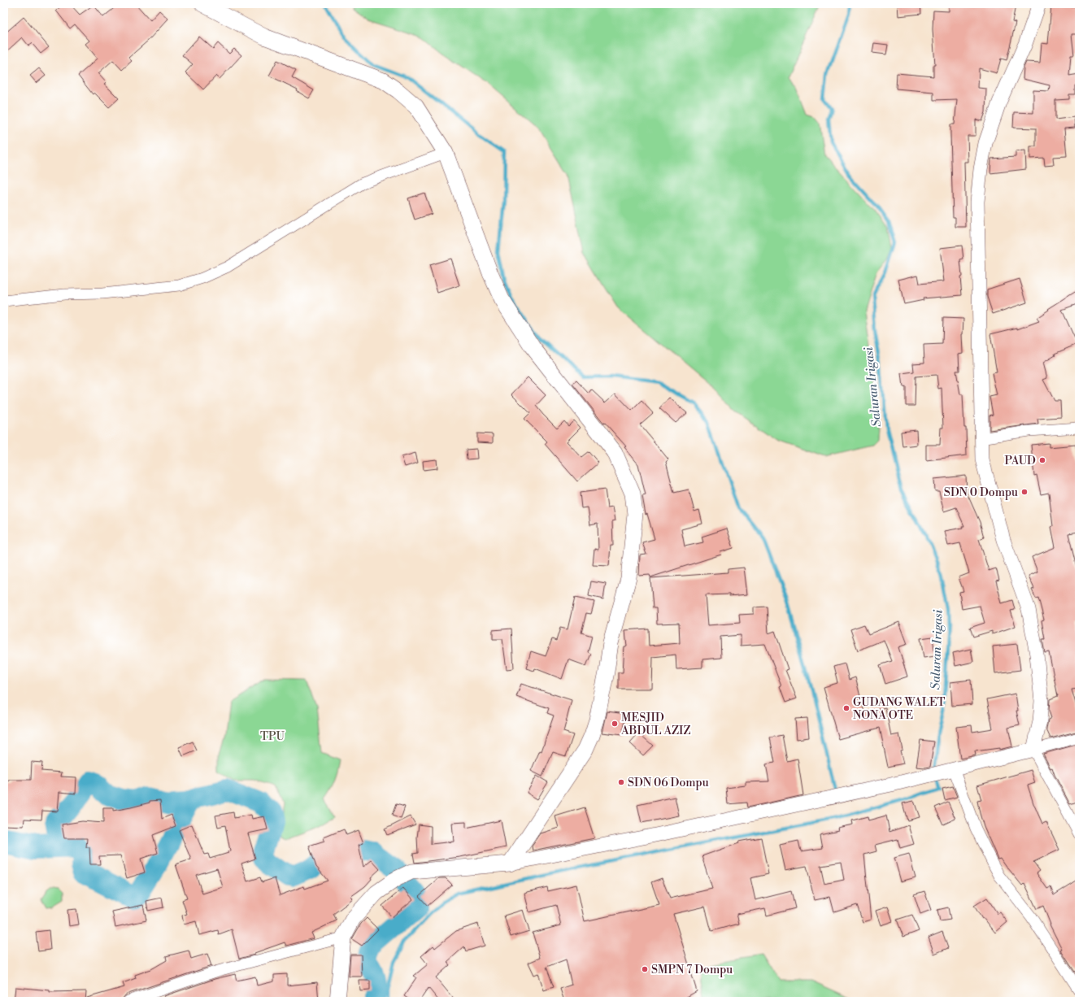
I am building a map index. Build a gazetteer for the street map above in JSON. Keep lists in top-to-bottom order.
{
  "water": ["Saluran Irigasi"],
  "parks": ["TPU"],
  "places": [
    "PAUD",
    "SDN 0 Dompu",
    "GUDANG WALET NONA OTE",
    "MESJID ABDUL AZIZ",
    "SDN 06 Dompu",
    "SMPN 7 Dompu"
  ]
}
